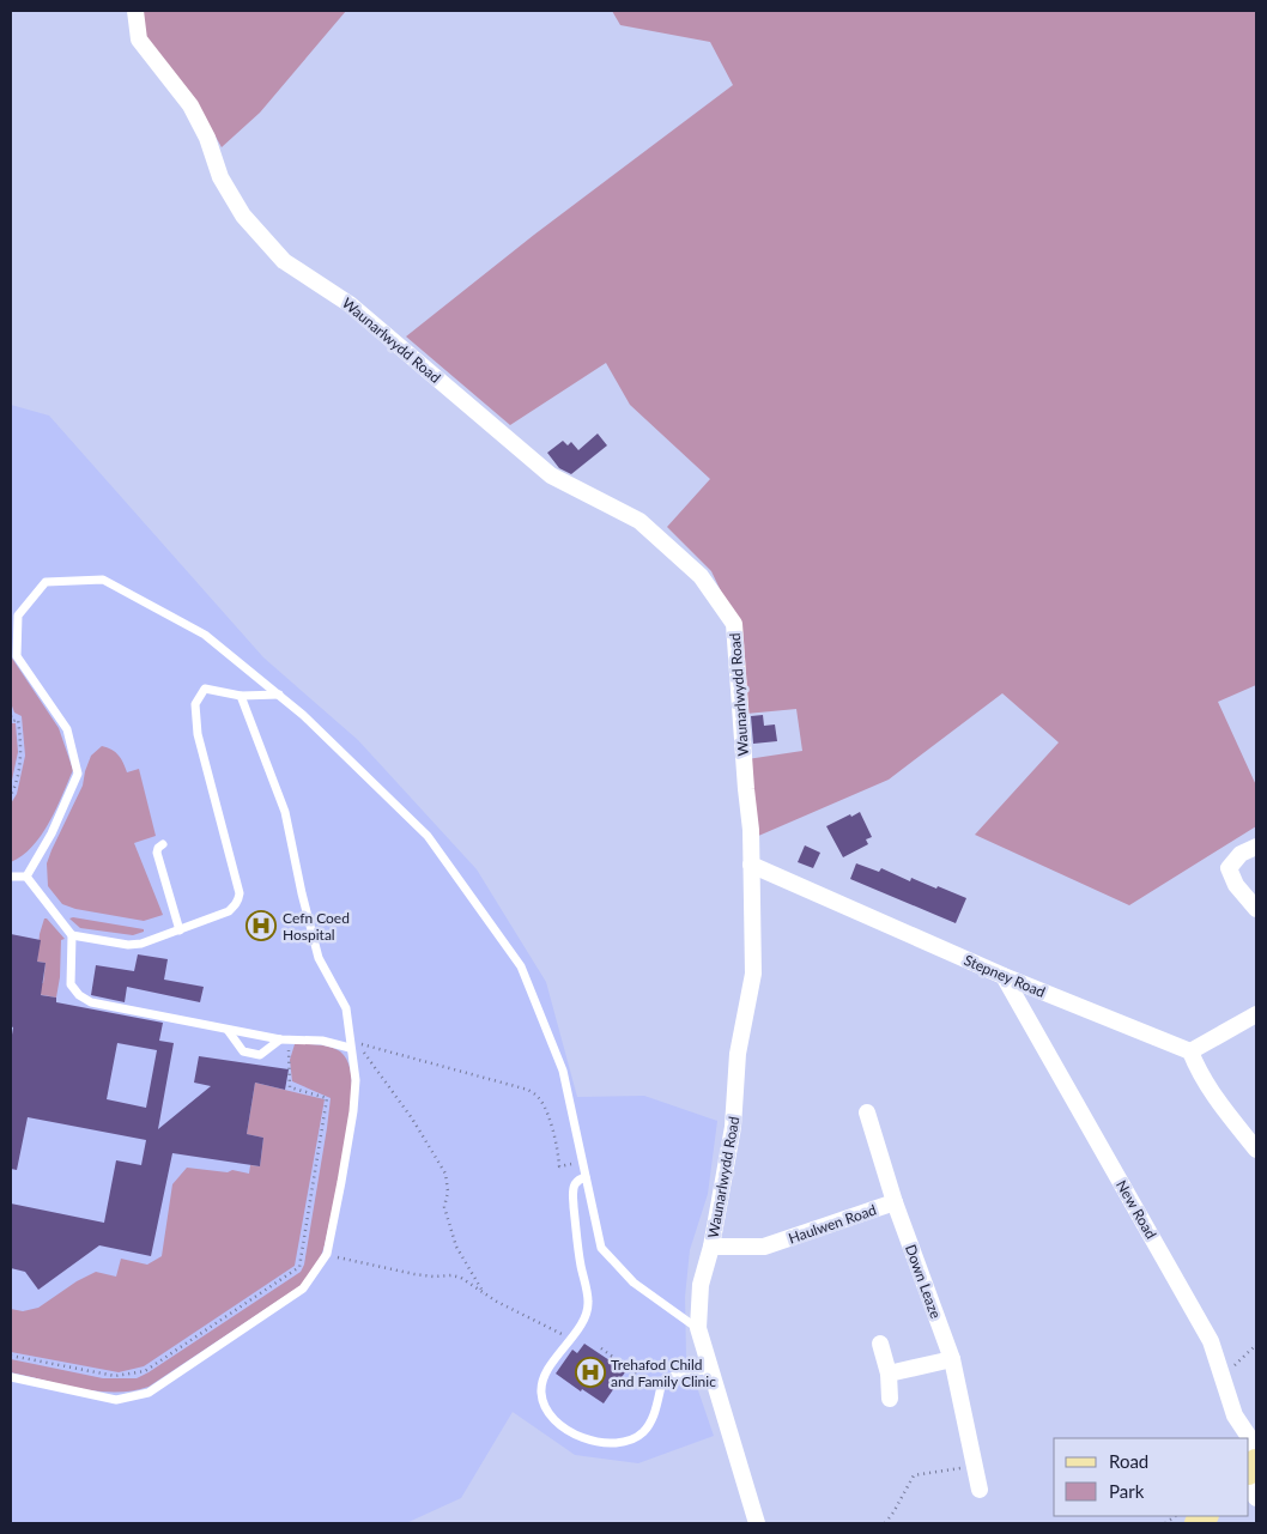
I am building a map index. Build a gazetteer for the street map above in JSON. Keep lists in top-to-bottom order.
{
  "streets": {
    "street": [
      "Waunarlwydd Road",
      "Stepney Road",
      "New Road",
      "Haulwen Road",
      "Down Leaze"
    ]
  },
  "crossings": [
    ["Waunarlwydd Road", "Stepney Road"],
    ["Waunarlwydd Road", "Haulwen Road"],
    ["Stepney Road", "New Road"],
    ["Haulwen Road", "Down Leaze"]
  ],
  "places": {
    "hospital": ["Cefn Coed Hospital", "Trehafod Child and Family Clinic"]
  },
  "legend": ["Road", "Park"]
}
